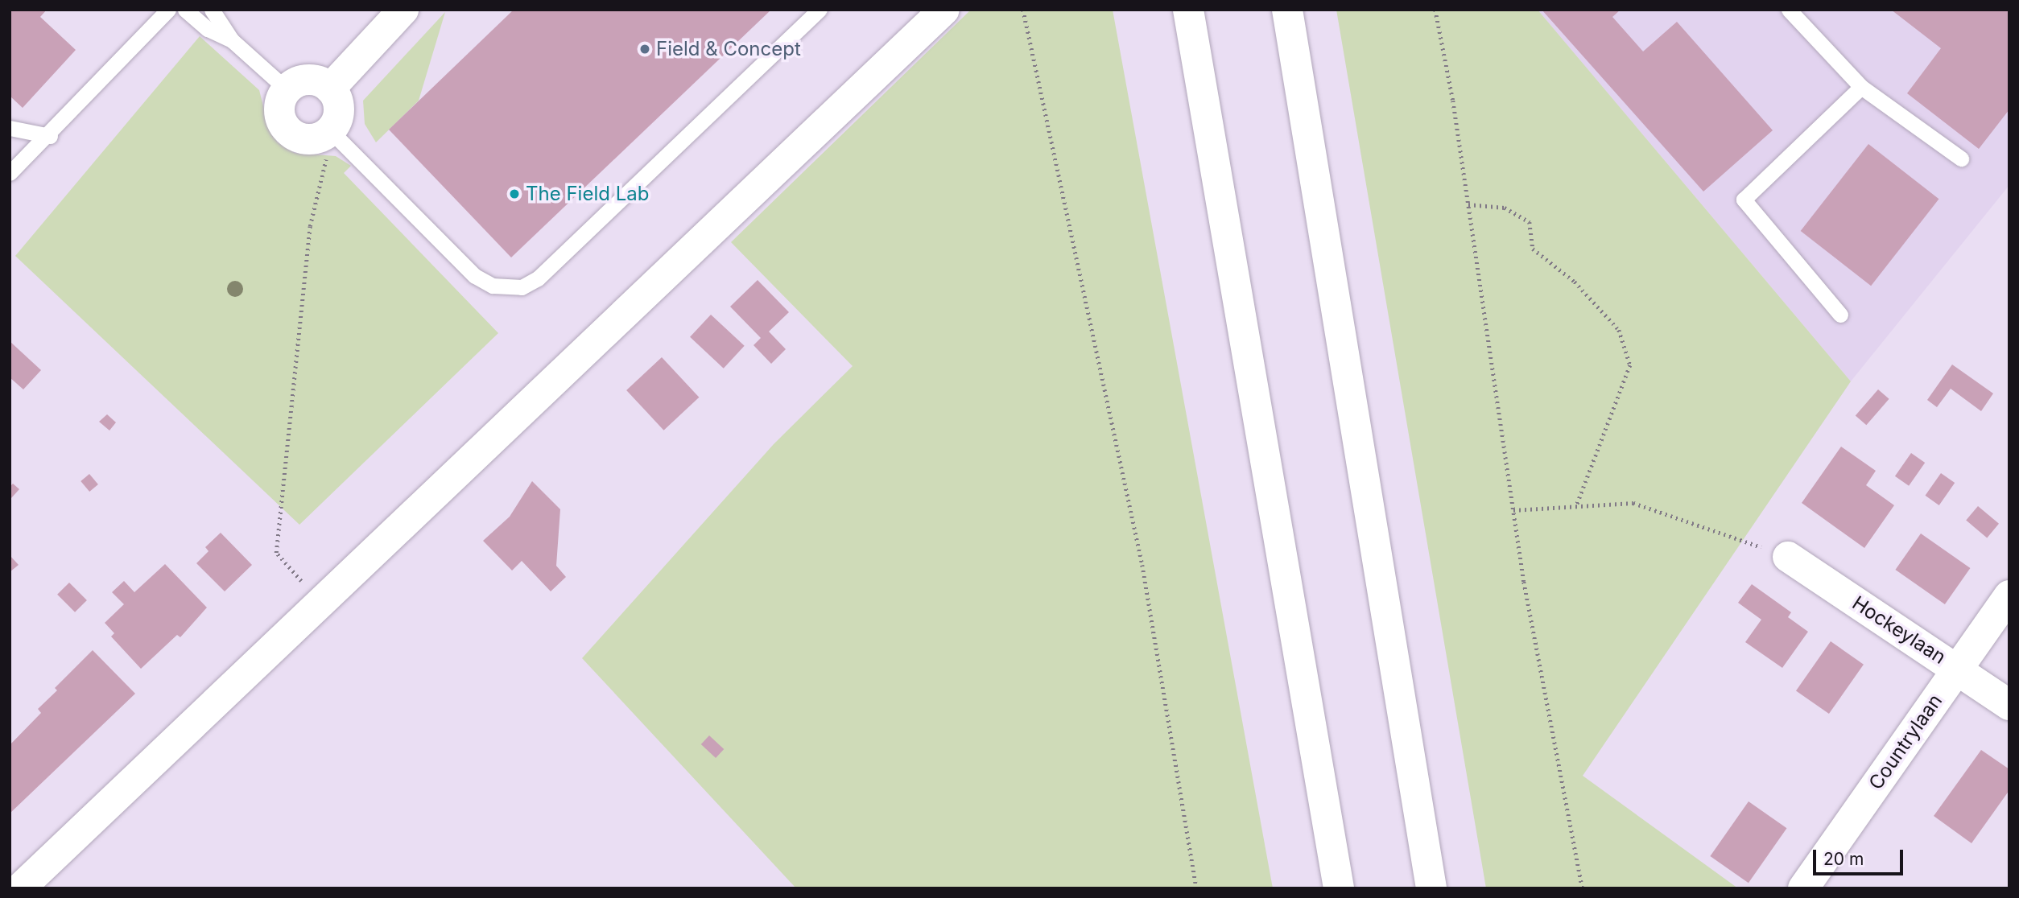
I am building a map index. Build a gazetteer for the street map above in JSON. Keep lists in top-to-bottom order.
{
  "streets": {
    "main road": ["Hockeylaan", "Countrylaan"]
  },
  "crossings": [
    ["Hockeylaan", "Countrylaan"]
  ],
  "places": ["Field & Concept", "The Field Lab"],
  "scale_bar": "20 m"
}
